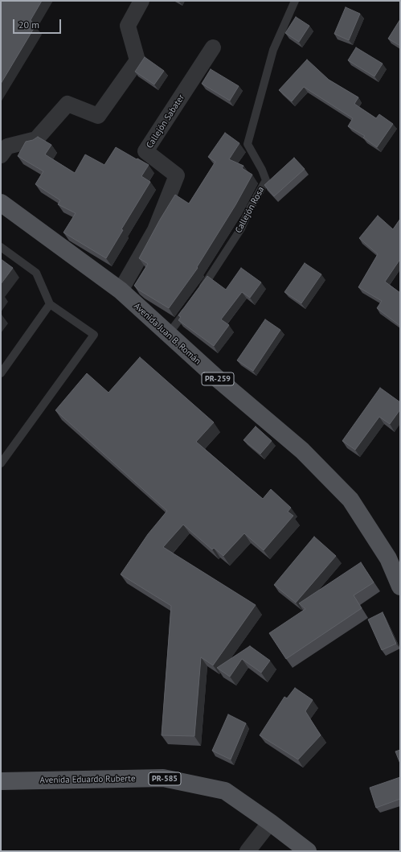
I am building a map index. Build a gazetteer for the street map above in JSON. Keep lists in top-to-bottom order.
{
  "streets": {
    "main road": [
      "Avenida Juan B. Román",
      "PR-259",
      "PR-585",
      "Avenida Eduardo Ruberte"
    ],
    "street": ["Callejón Sabater"],
    "lane": ["Callejón Rosa"]
  },
  "crossings": [
    ["Callejón Sabater", "Avenida Juan B. Román"]
  ],
  "scale_bar": "20 m"
}
